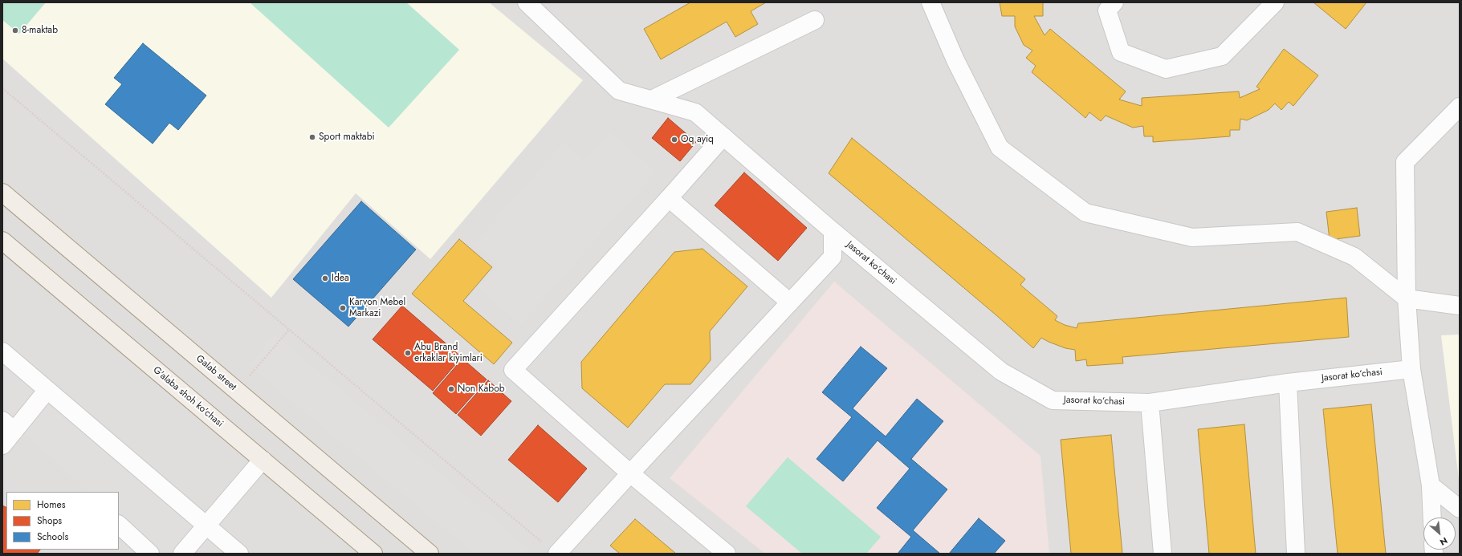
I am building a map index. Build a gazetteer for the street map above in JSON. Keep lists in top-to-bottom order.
{
  "streets": {
    "main road": ["Galab street", "G'alaba shoh ko'chasi"],
    "street": ["Jasorat ko‘chasi"]
  },
  "places": [
    "8-maktab",
    "Sport maktabi",
    "Oq ayiq",
    "Idea",
    "Karvon Mebel Markazi",
    "Abu Brand erkaklar kiyimlari",
    "Non Kabob"
  ],
  "legend": ["Homes", "Shops", "Schools"],
  "north": "bottom right"
}
